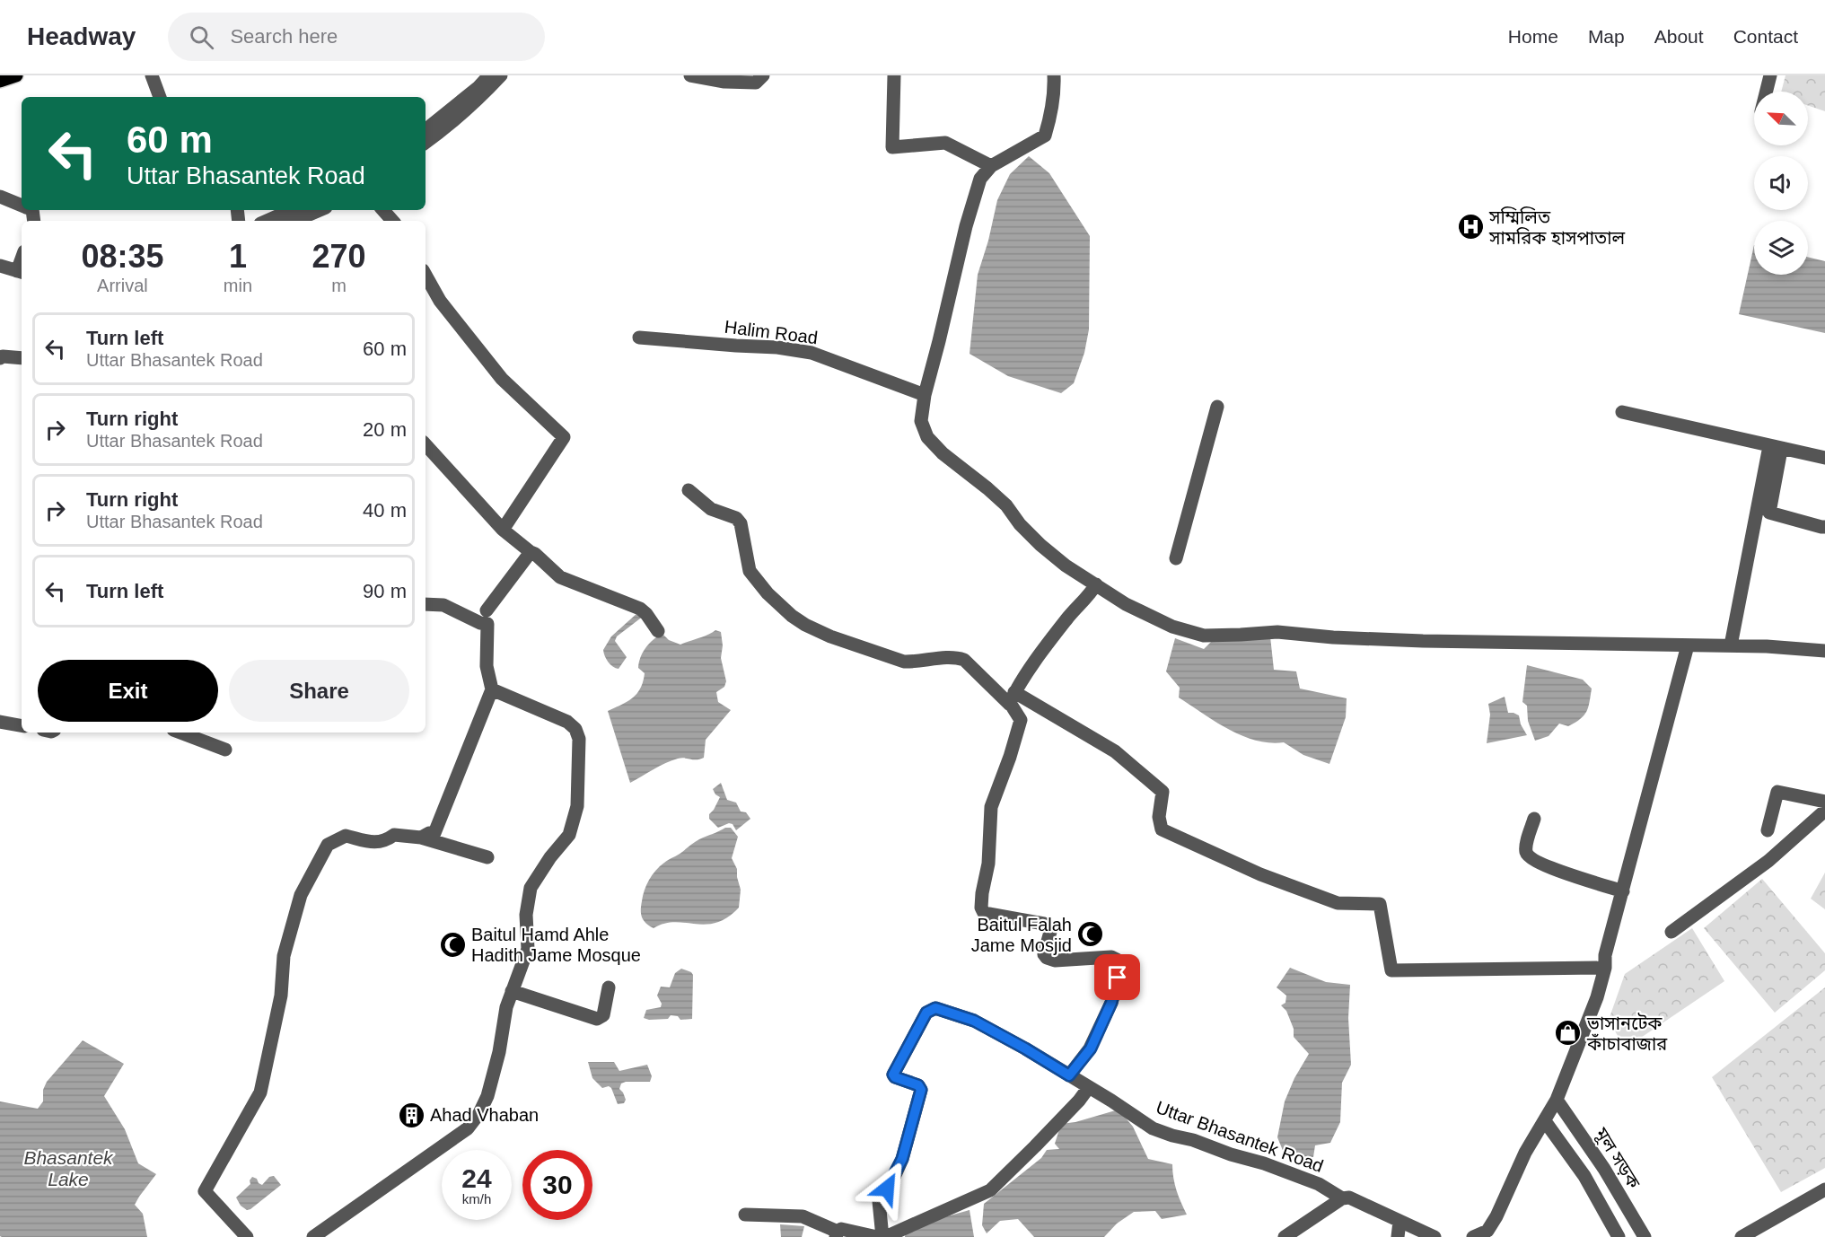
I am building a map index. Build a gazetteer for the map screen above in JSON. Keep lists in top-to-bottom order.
{
  "streets": {
    "street": ["Halim Road", "Uttar Bhasantek Road", "মূল সড়ক"]
  },
  "water": ["Bhasantek Lake"],
  "places": {
    "hospital": ["সম্মিলিত সামরিক হাসপাতাল"],
    "mosque": ["Baitul Falah Jame Mosjid", "Baitul Hamd Ahle Hadith Jame Mosque"],
    "shop": ["ভাসানটেক কাঁচাবাজার"],
    "building": ["Ahad Vhaban"]
  },
  "north": "top left",
  "page": {
    "header": "Headway",
    "search": "Search here",
    "nav": [
      "Home",
      "Map",
      "About",
      "Contact"
    ],
    "turn": ["60 m", "Uttar Bhasantek Road"],
    "eta": [
      "08:35",
      "Arrival",
      "1",
      "min",
      "270",
      "m"
    ],
    "list": [
      {
        "name": "Turn left",
        "note": "Uttar Bhasantek Road",
        "value": "60 m"
      },
      {
        "name": "Turn right",
        "note": "Uttar Bhasantek Road",
        "value": "20 m"
      },
      {
        "name": "Turn right",
        "note": "Uttar Bhasantek Road",
        "value": "40 m"
      },
      {
        "name": "Turn left",
        "value": "90 m"
      }
    ],
    "buttons": ["Exit", "Share"],
    "speed": "24 km/h",
    "limit": "30"
  }
}
